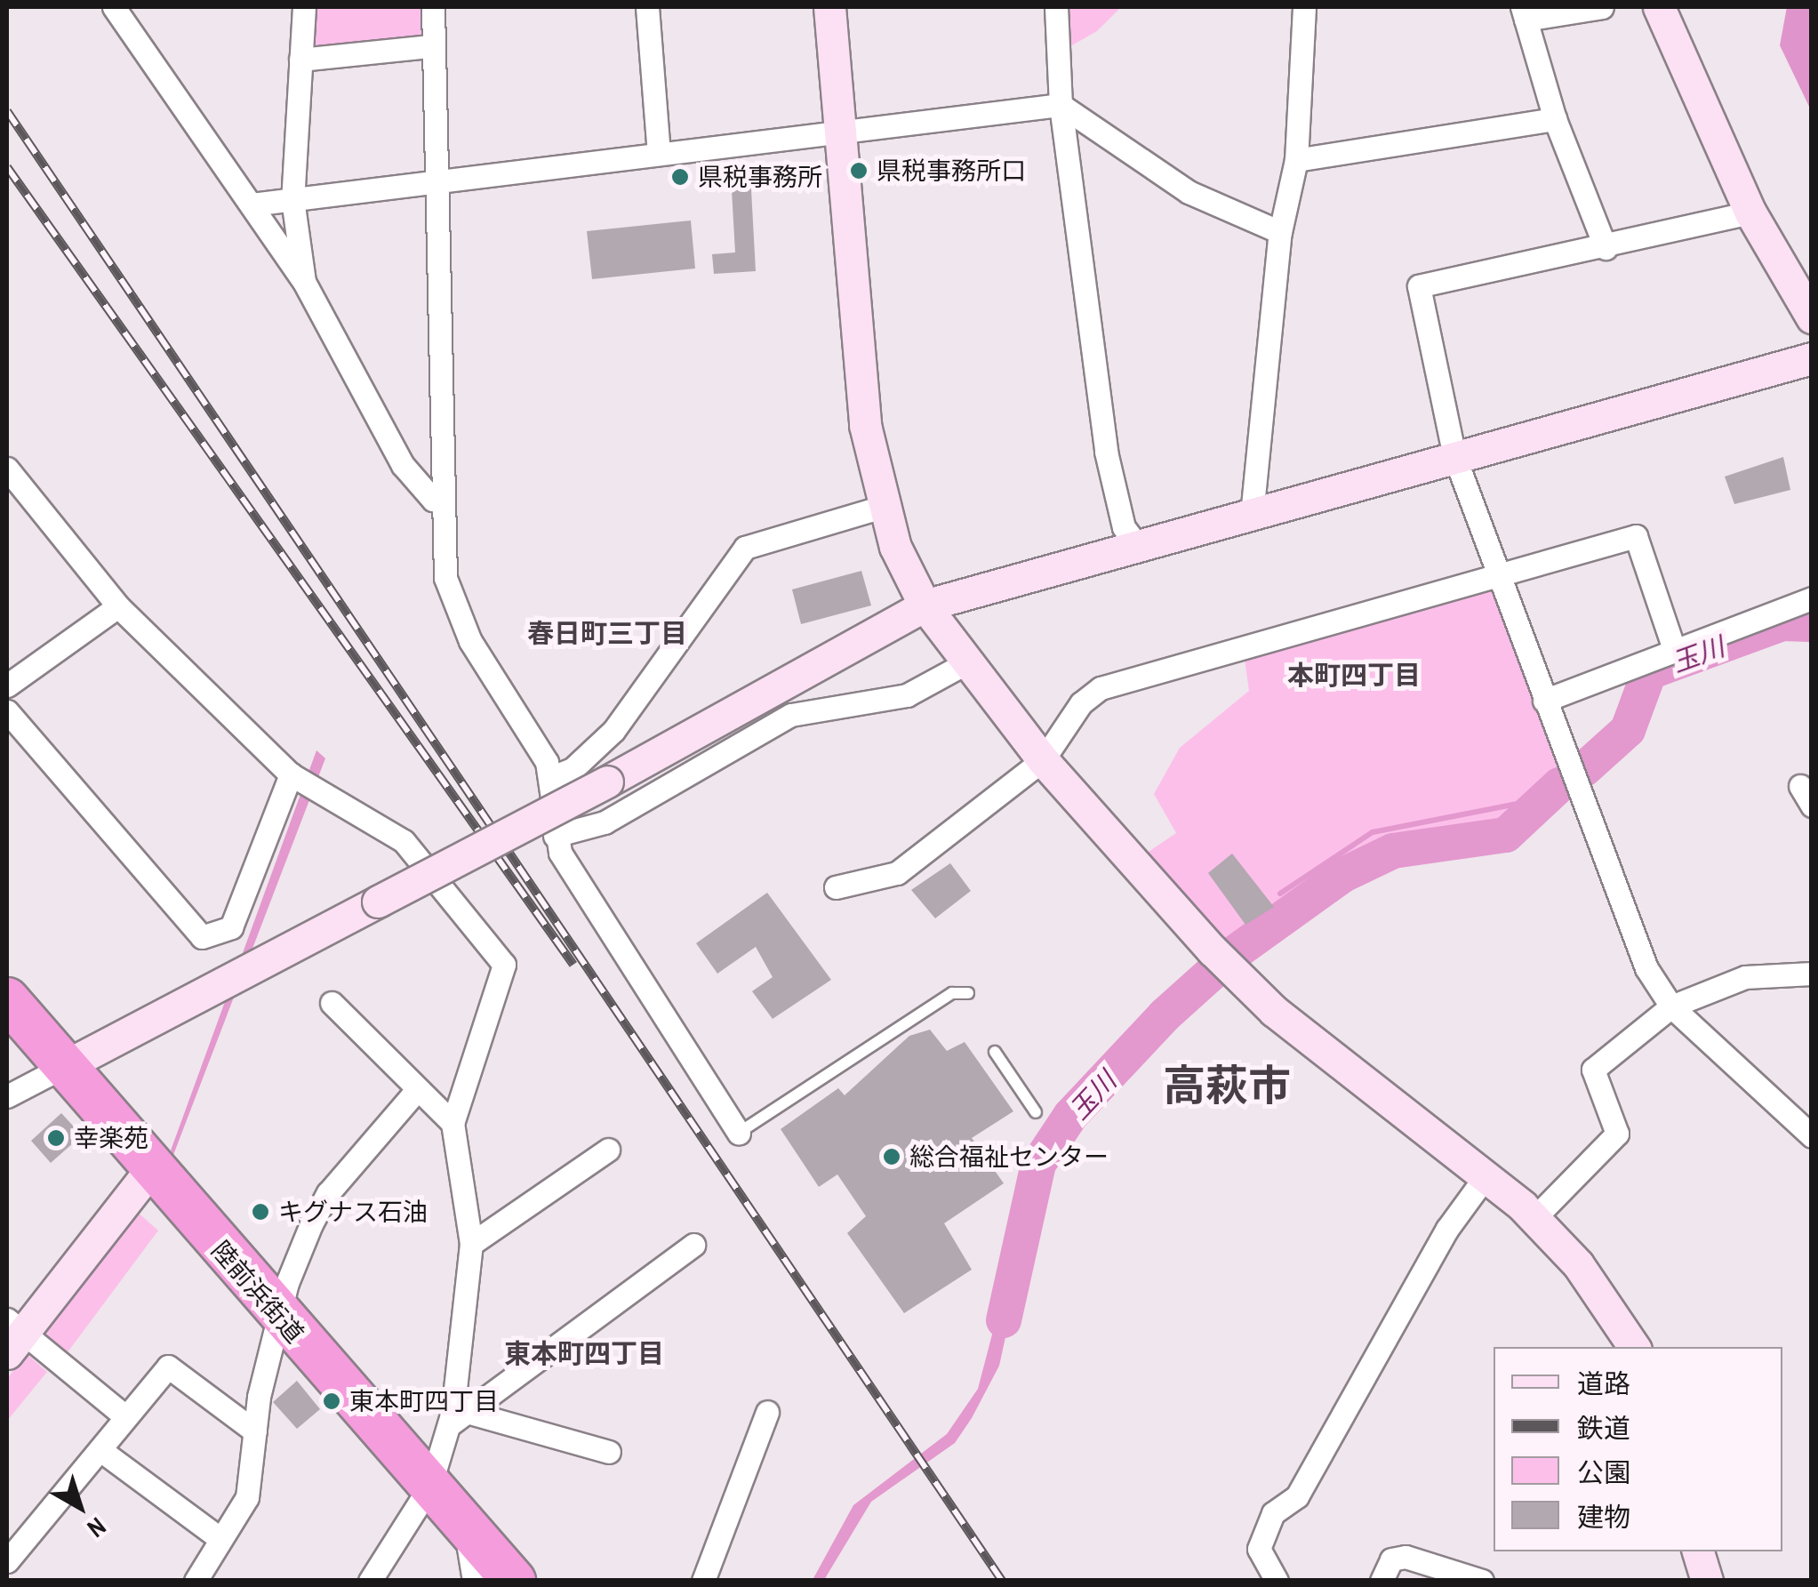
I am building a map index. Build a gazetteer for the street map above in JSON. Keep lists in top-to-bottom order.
{
  "streets": {
    "highway": ["陸前浜街道"]
  },
  "districts": [
    "春日町三丁目",
    "本町四丁目",
    "高萩市",
    "東本町四丁目"
  ],
  "water": ["玉川"],
  "places": [
    "県税事務所口",
    "県税事務所",
    "幸楽苑",
    "総合福祉センター",
    "キグナス石油",
    "東本町四丁目"
  ],
  "legend": [
    "道路",
    "鉄道",
    "公園",
    "建物"
  ],
  "north": "bottom right"
}
